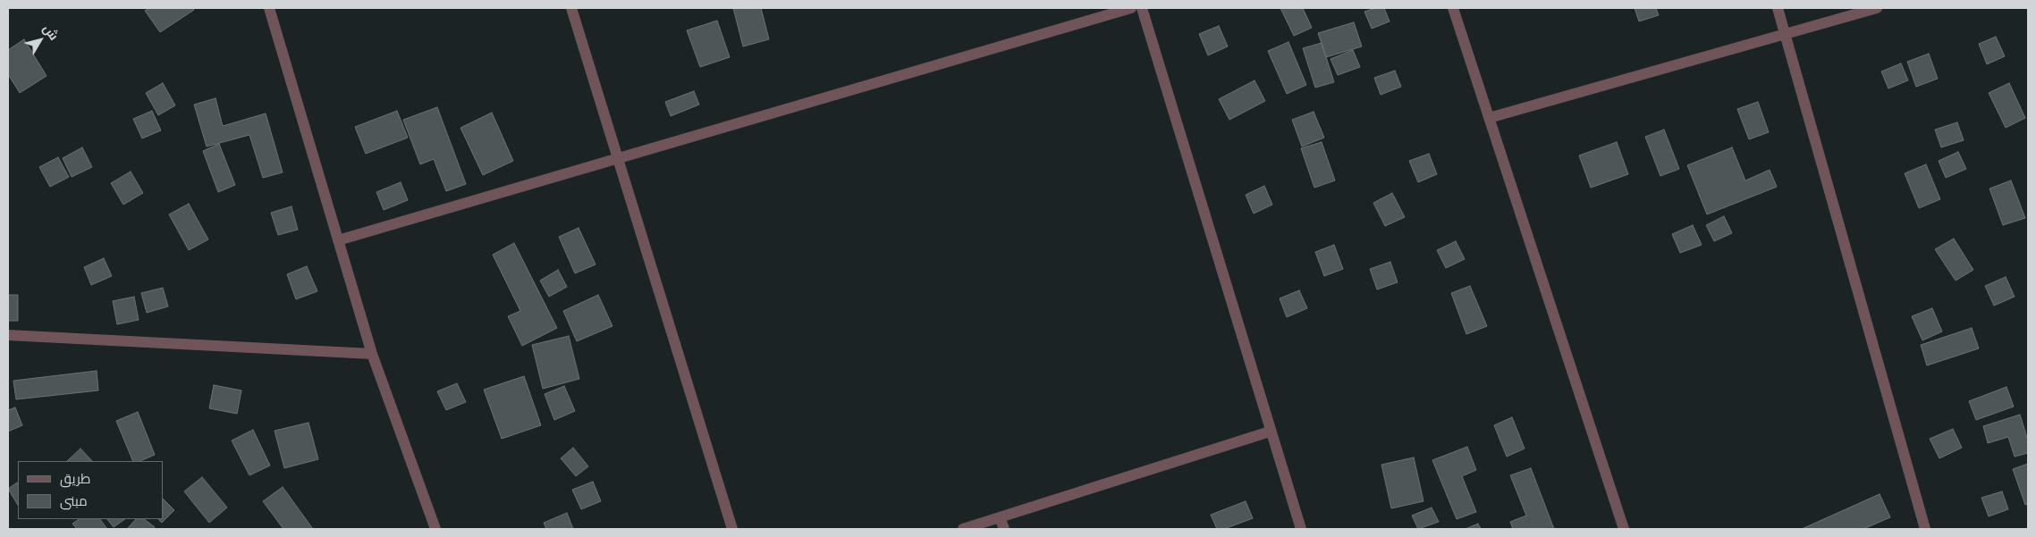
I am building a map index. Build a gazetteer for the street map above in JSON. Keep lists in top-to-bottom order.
{
  "legend": ["طريق", "مبنى"],
  "north": "top right"
}
